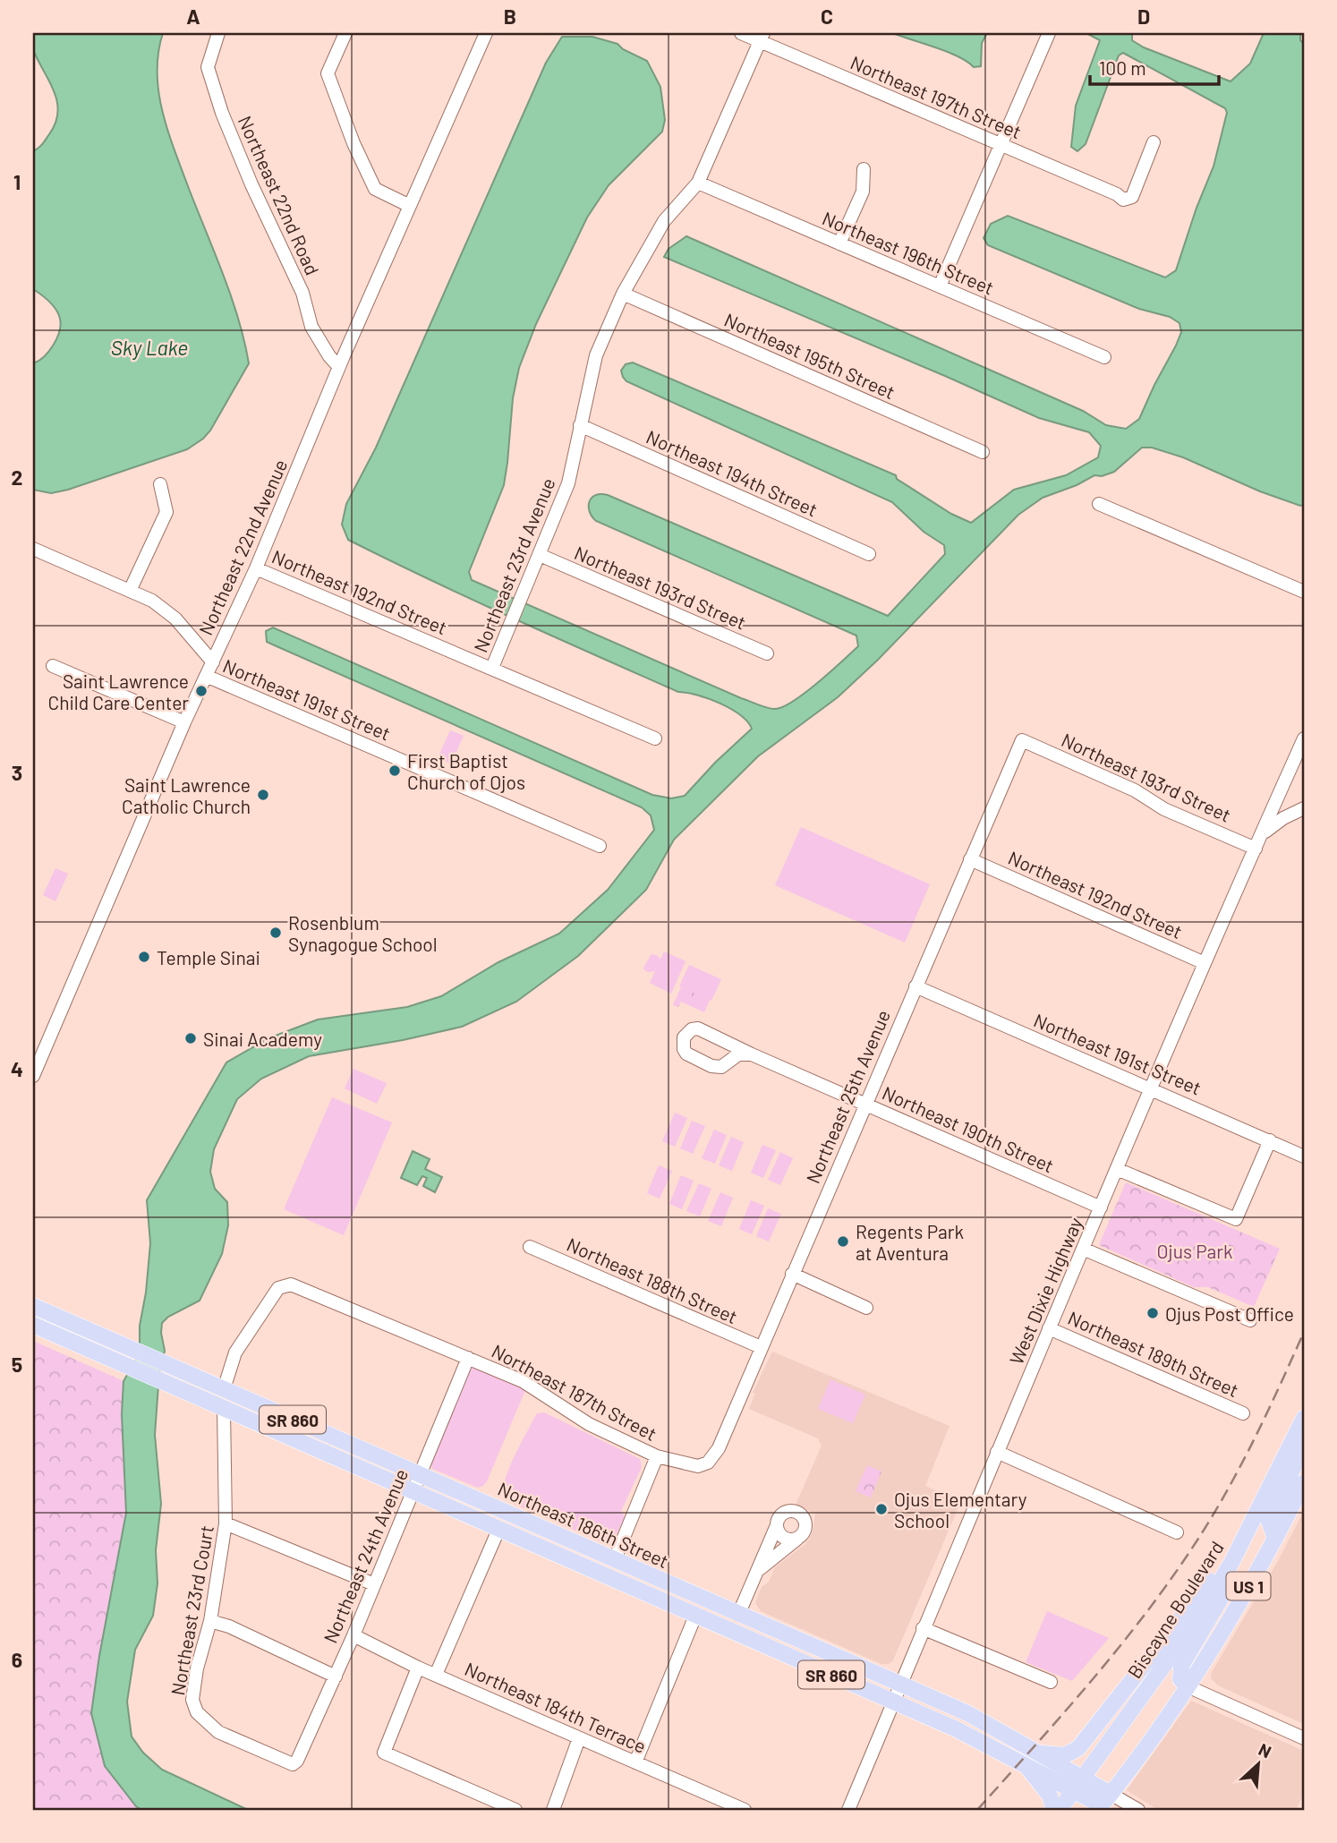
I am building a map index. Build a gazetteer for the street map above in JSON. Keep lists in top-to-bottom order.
{
  "streets": {
    "main road": [
      "SR 860",
      "Northeast 186th Street",
      "US 1",
      "Biscayne Boulevard"
    ],
    "street": [
      "Northeast 197th Street",
      "Northeast 22nd Road",
      "Northeast 196th Street",
      "Northeast 195th Street",
      "Northeast 194th Street",
      "Northeast 22nd Avenue",
      "Northeast 23rd Avenue",
      "Northeast 193rd Street",
      "Northeast 192nd Street",
      "Northeast 191st Street",
      "Northeast 25th Avenue",
      "Northeast 190th Street",
      "Northeast 188th Street",
      "West Dixie Highway",
      "Northeast 189th Street",
      "Northeast 187th Street",
      "Northeast 24th Avenue",
      "Northeast 23rd Court",
      "Northeast 184th Terrace"
    ]
  },
  "crossings": [
    ["Northeast 197th Street", "Northeast 23rd Avenue"],
    ["Northeast 22nd Road", "Northeast 22nd Avenue"],
    ["Northeast 196th Street", "Northeast 23rd Avenue"],
    ["Northeast 195th Street", "Northeast 23rd Avenue"],
    ["Northeast 194th Street", "Northeast 23rd Avenue"],
    ["Northeast 22nd Avenue", "Northeast 192nd Street"],
    ["Northeast 22nd Avenue", "Northeast 191st Street"],
    ["Northeast 23rd Avenue", "Northeast 193rd Street"],
    ["Northeast 23rd Avenue", "Northeast 192nd Street"],
    ["Northeast 193rd Street", "Northeast 25th Avenue"],
    ["Northeast 193rd Street", "West Dixie Highway"],
    ["Northeast 192nd Street", "Northeast 25th Avenue"],
    ["Northeast 192nd Street", "West Dixie Highway"],
    ["Northeast 191st Street", "Northeast 25th Avenue"],
    ["Northeast 191st Street", "West Dixie Highway"],
    ["Northeast 25th Avenue", "Northeast 190th Street"],
    ["Northeast 25th Avenue", "Northeast 188th Street"],
    ["Northeast 25th Avenue", "Northeast 187th Street"],
    ["Northeast 190th Street", "West Dixie Highway"],
    ["West Dixie Highway", "Northeast 189th Street"],
    ["West Dixie Highway", "Northeast 186th Street"],
    ["Northeast 187th Street", "Northeast 186th Street"],
    ["Northeast 187th Street", "Northeast 24th Avenue"],
    ["Northeast 186th Street", "Northeast 24th Avenue"],
    ["Northeast 186th Street", "US 1"],
    ["Northeast 186th Street", "Biscayne Boulevard"],
    ["Northeast 186th Street", "Northeast 23rd Court"],
    ["Northeast 24th Avenue", "Northeast 23rd Court"],
    ["Northeast 24th Avenue", "Northeast 184th Terrace"]
  ],
  "water": ["Sky Lake"],
  "parks": ["Ojus Park"],
  "places": [
    "Saint Lawrence Child Care Center",
    "First Baptist Church of Ojos",
    "Saint Lawrence Catholic Church",
    "Rosenblum Synagogue School",
    "Temple Sinai",
    "Sinai Academy",
    "Regents Park at Aventura",
    "Ojus Post Office",
    "Ojus Elementary School"
  ],
  "scale_bar": "100 m",
  "north": "top right",
  "grid": {
    "columns": [
      "A",
      "B",
      "C",
      "D"
    ],
    "rows": [
      "1",
      "2",
      "3",
      "4",
      "5",
      "6"
    ]
  }
}
